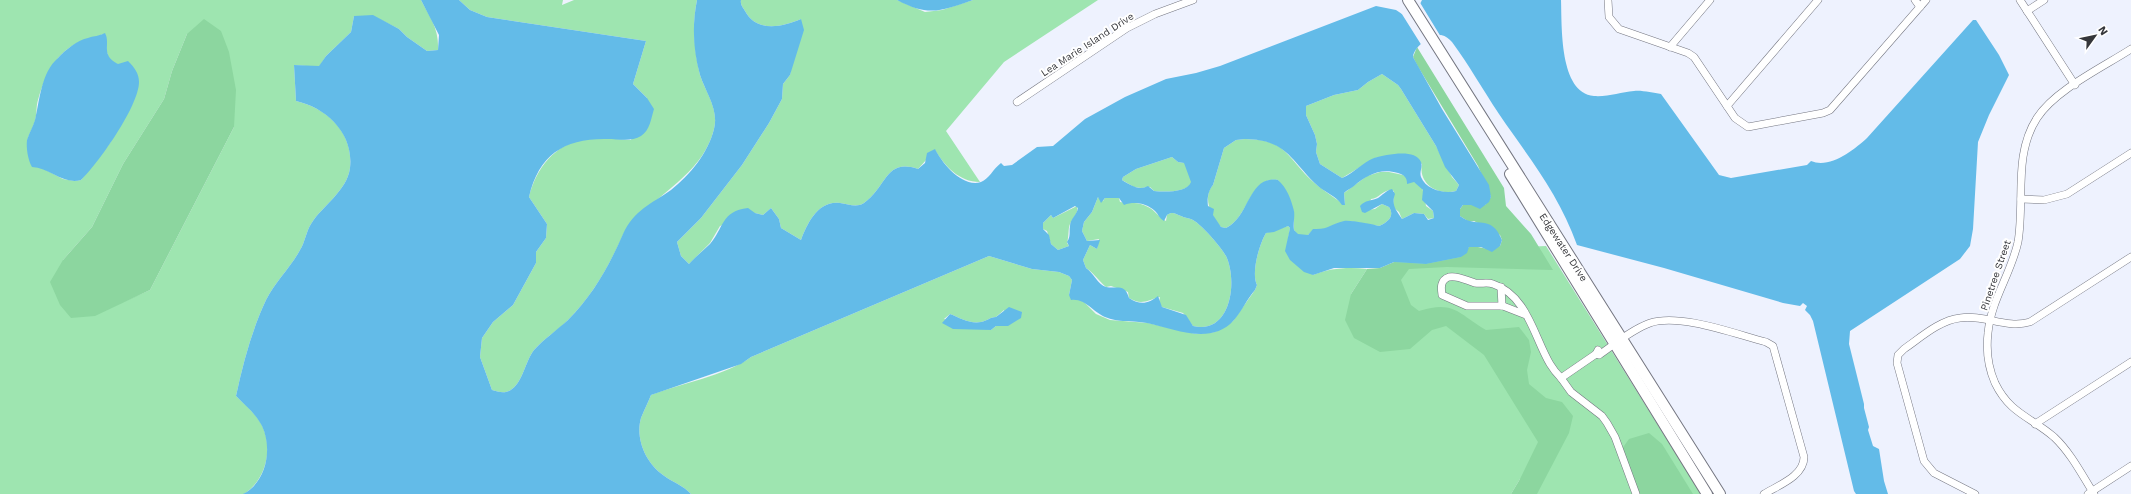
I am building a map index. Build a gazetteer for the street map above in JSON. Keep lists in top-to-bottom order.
{
  "streets": {
    "street": ["Lea Marie Island Drive", "Edgewater Drive", "Pinetree Street"]
  },
  "north": "top right"
}
